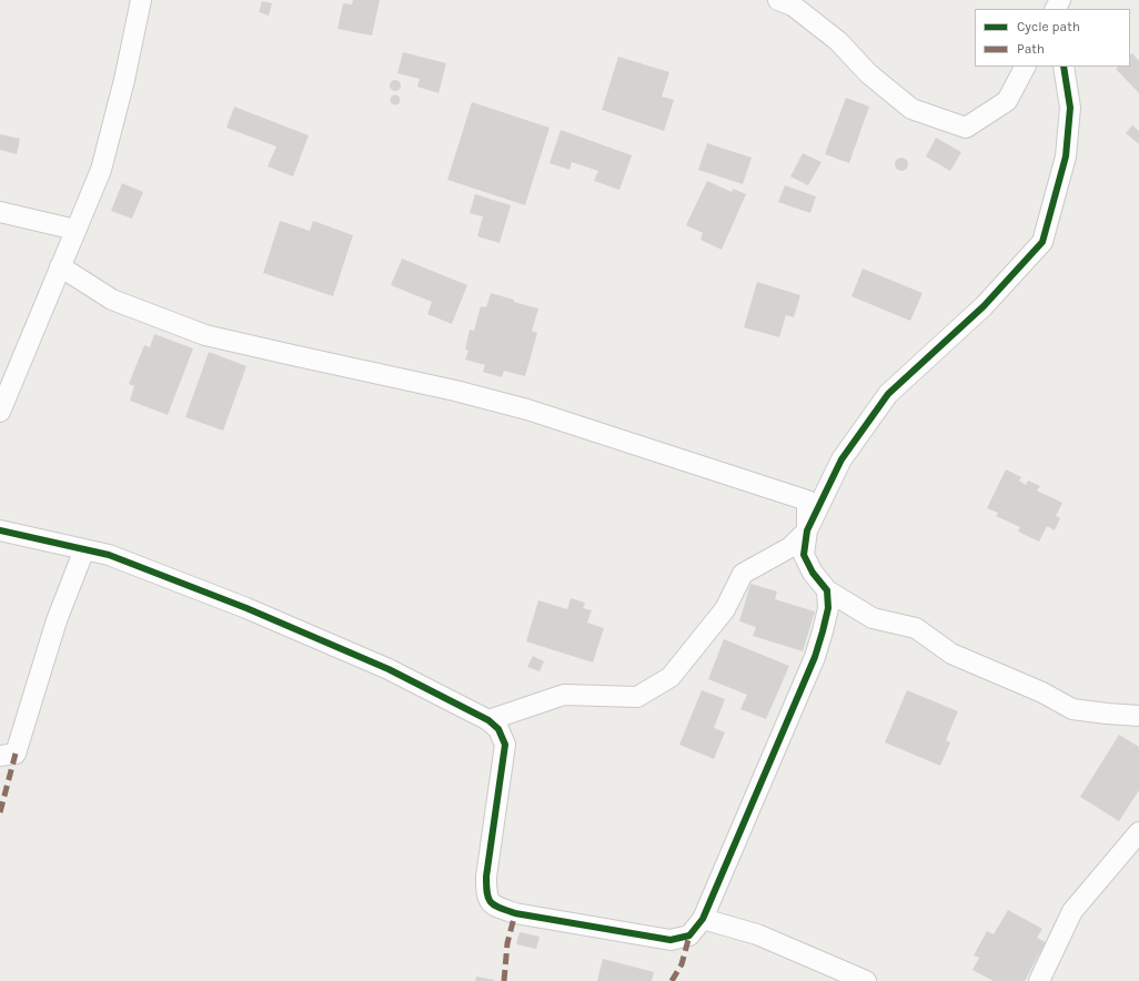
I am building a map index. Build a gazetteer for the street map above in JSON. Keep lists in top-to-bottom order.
{
  "legend": ["Cycle path", "Path"]
}
